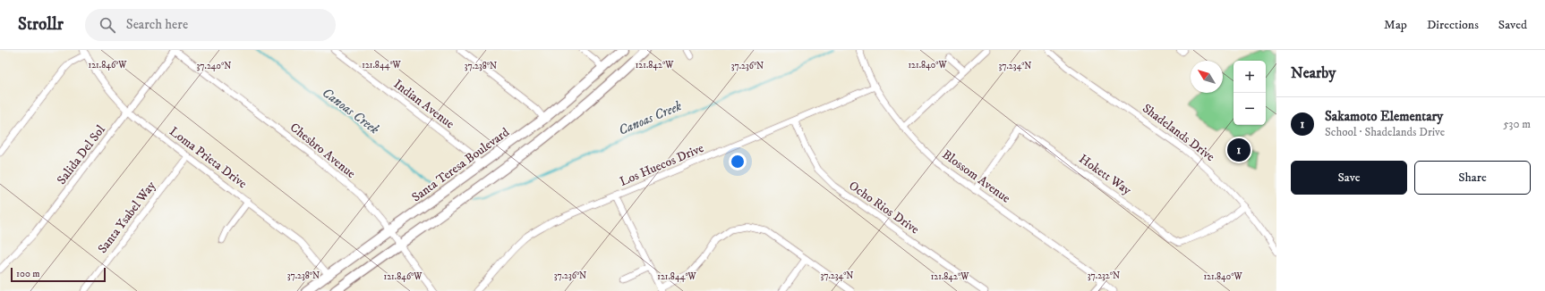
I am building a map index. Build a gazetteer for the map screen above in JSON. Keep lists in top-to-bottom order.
{
  "streets": {
    "main road": ["Santa Teresa Boulevard"],
    "street": [
      "Indian Avenue",
      "Shadelands Drive",
      "Chesbro Avenue",
      "Salida Del Sol",
      "Loma Prieta Drive",
      "Los Huecos Drive",
      "Hokett Way",
      "Blossom Avenue",
      "Ocho Rios Drive",
      "Santa Ysabel Way"
    ]
  },
  "crossings": [
    ["Indian Avenue", "Santa Teresa Boulevard"],
    ["Shadelands Drive", "Hokett Way"],
    ["Chesbro Avenue", "Salida Del Sol"],
    ["Chesbro Avenue", "Santa Teresa Boulevard"],
    ["Salida Del Sol", "Loma Prieta Drive"],
    ["Loma Prieta Drive", "Santa Teresa Boulevard"],
    ["Loma Prieta Drive", "Santa Ysabel Way"],
    ["Los Huecos Drive", "Blossom Avenue"],
    ["Los Huecos Drive", "Ocho Rios Drive"],
    ["Hokett Way", "Blossom Avenue"]
  ],
  "water": ["Canoas Creek"],
  "scale_bar": "100 m",
  "north": "top left",
  "page": {
    "header": "Strollr",
    "search": "Search here",
    "nav": ["Map", "Directions", "Saved"],
    "heading": "Nearby",
    "map_buttons": ["+", "−"],
    "list": [
      {
        "mark": "1",
        "name": "Sakamoto Elementary",
        "note": "School · Shadelands Drive",
        "value": "530 m"
      }
    ],
    "pins": "1",
    "buttons": ["Save", "Share"],
    "scale": "100 m"
  },
  "coordinates": [
    "121.846°W",
    "121.844°W",
    "121.842°W",
    "121.840°W",
    "37.240°N",
    "37.238°N",
    "37.236°N",
    "37.234°N",
    "37.232°N"
  ]
}
